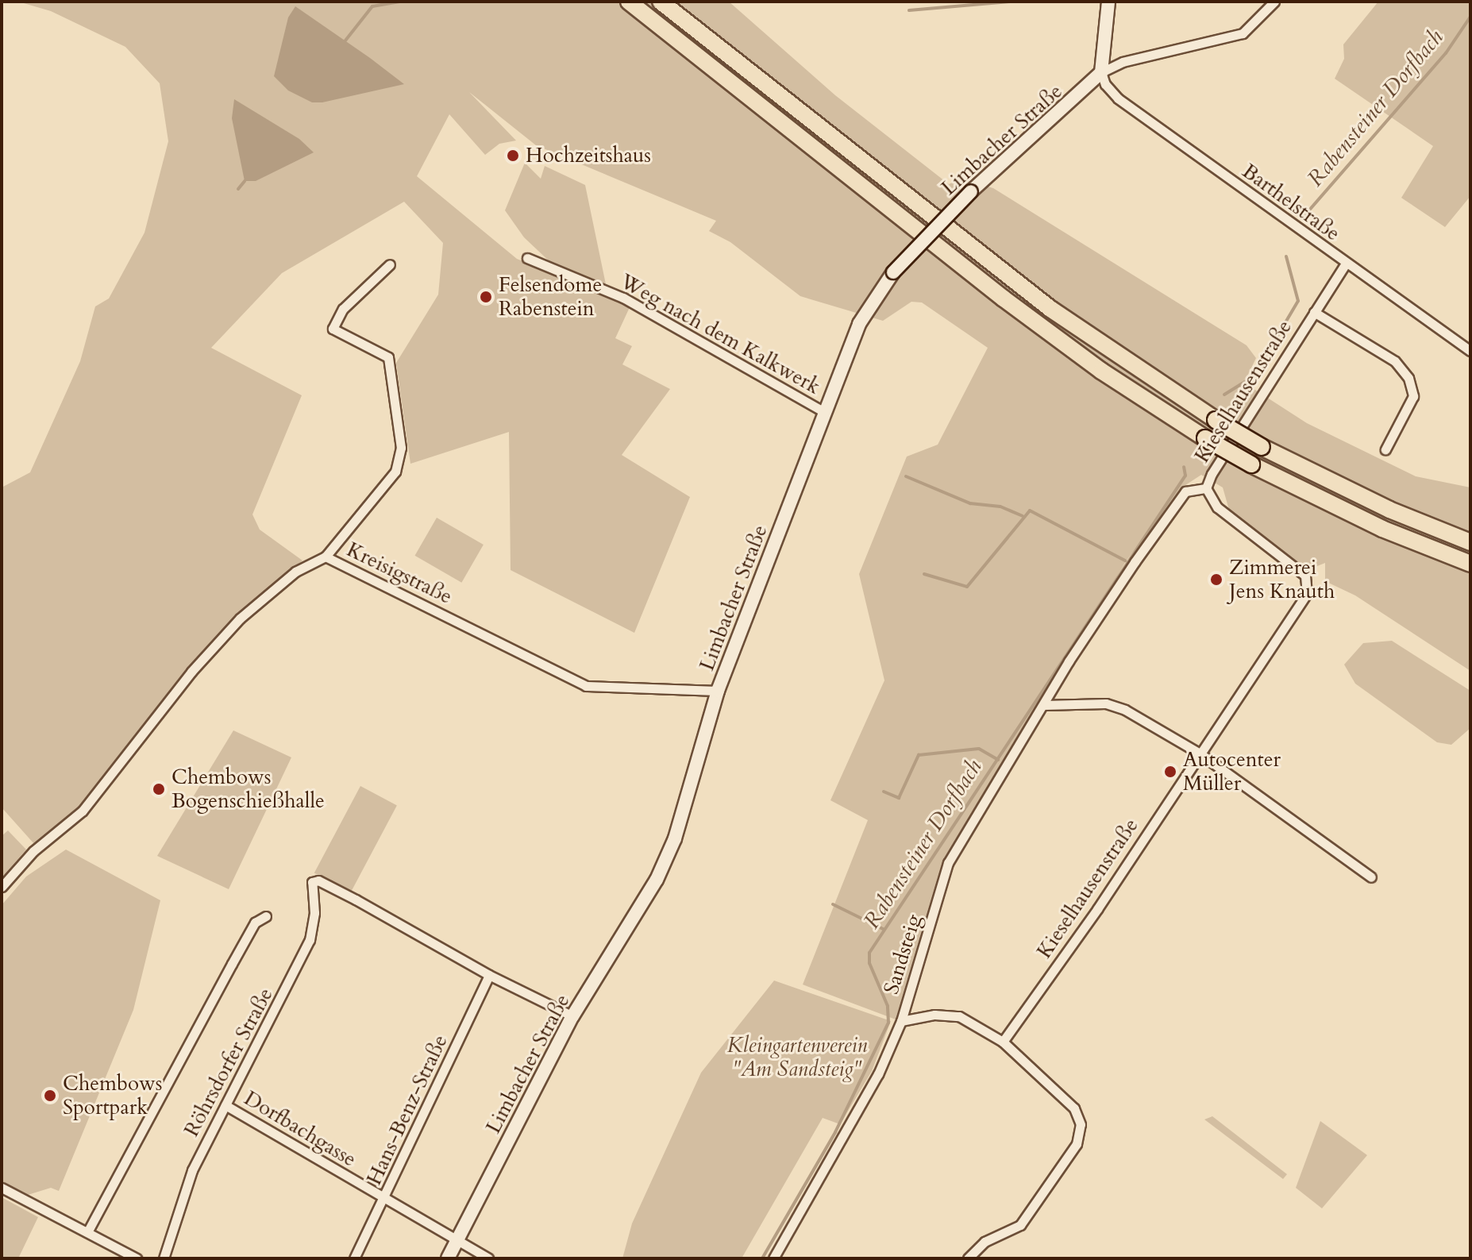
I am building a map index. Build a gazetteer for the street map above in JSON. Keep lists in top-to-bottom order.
{
  "streets": {
    "street": [
      "Limbacher Straße",
      "Barthelstraße",
      "Weg nach dem Kalkwerk",
      "Kieselhausenstraße",
      "Kreisigstraße",
      "Sandsteig",
      "Röhrsdorfer Straße",
      "Hans-Benz-Straße",
      "Dorfbachgasse"
    ]
  },
  "crossings": [
    ["Limbacher Straße", "Barthelstraße"],
    ["Limbacher Straße", "Weg nach dem Kalkwerk"],
    ["Limbacher Straße", "Kreisigstraße"],
    ["Limbacher Straße", "Dorfbachgasse"],
    ["Barthelstraße", "Kieselhausenstraße"],
    ["Kieselhausenstraße", "Sandsteig"],
    ["Röhrsdorfer Straße", "Hans-Benz-Straße"],
    ["Röhrsdorfer Straße", "Dorfbachgasse"],
    ["Hans-Benz-Straße", "Dorfbachgasse"]
  ],
  "water": ["Rabensteiner Dorfbach"],
  "parks": ["Kleingartenverein \"Am Sandsteig\""],
  "places": [
    "Hochzeitshaus",
    "Felsendome Rabenstein",
    "Zimmerei Jens Knauth",
    "Autocenter Müller",
    "Chembows Bogenschießhalle",
    "Chembows Sportpark"
  ]
}
